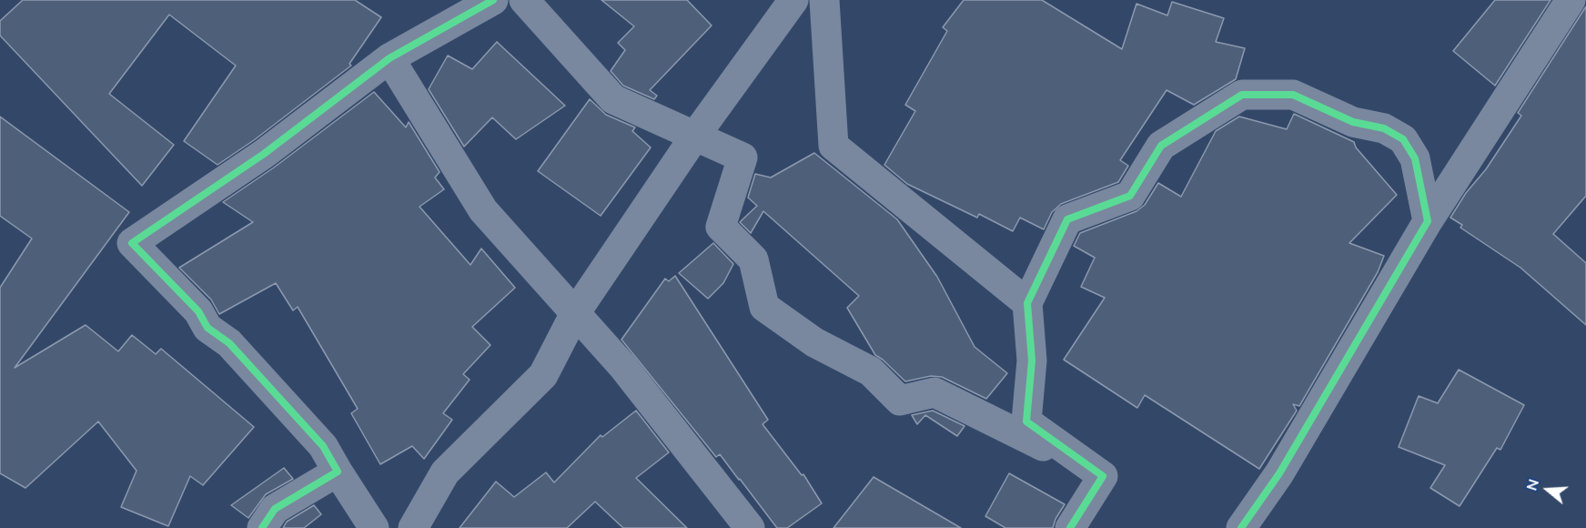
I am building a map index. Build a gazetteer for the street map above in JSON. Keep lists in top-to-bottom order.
{
  "north": "left"
}
